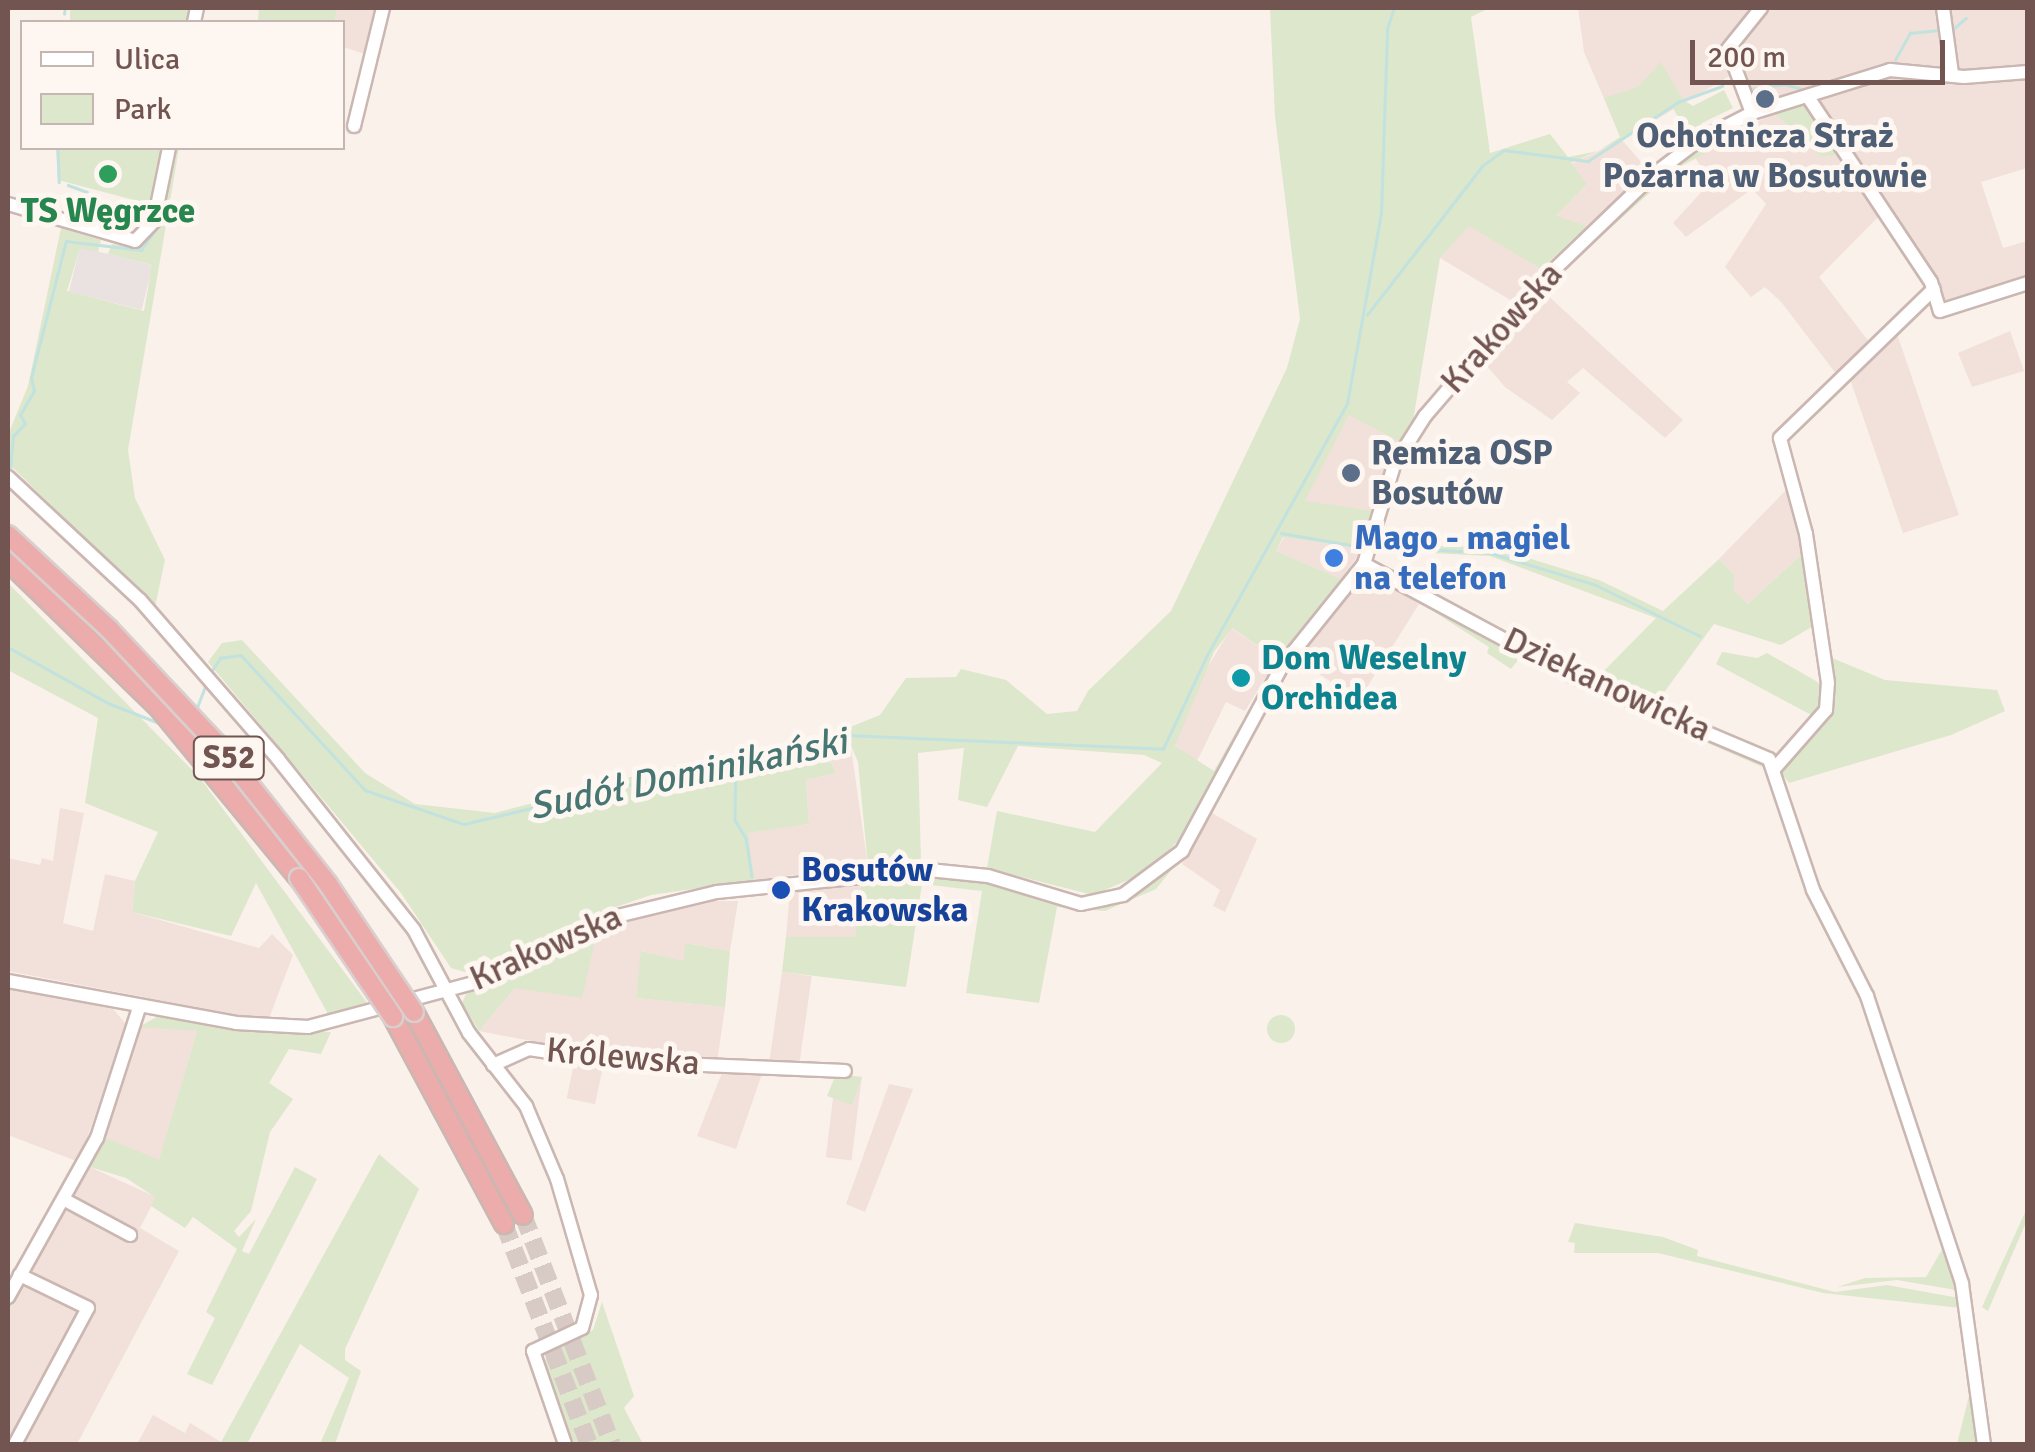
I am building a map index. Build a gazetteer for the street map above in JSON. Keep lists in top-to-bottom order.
{
  "streets": {
    "highway": ["S52"],
    "street": ["Krakowska", "Dziekanowicka", "Królewska"]
  },
  "crossings": [
    ["Krakowska", "Dziekanowicka"],
    ["Krakowska", "Królewska"]
  ],
  "water": ["Sudół Dominikański"],
  "places": [
    "Ochotnicza Straż Pożarna w Bosutowie",
    "TS Węgrzce",
    "Remiza OSP Bosutów",
    "Mago - magiel na telefon",
    "Dom Weselny Orchidea",
    "Bosutów Krakowska"
  ],
  "legend": ["Ulica", "Park"],
  "scale_bar": "200 m"
}
